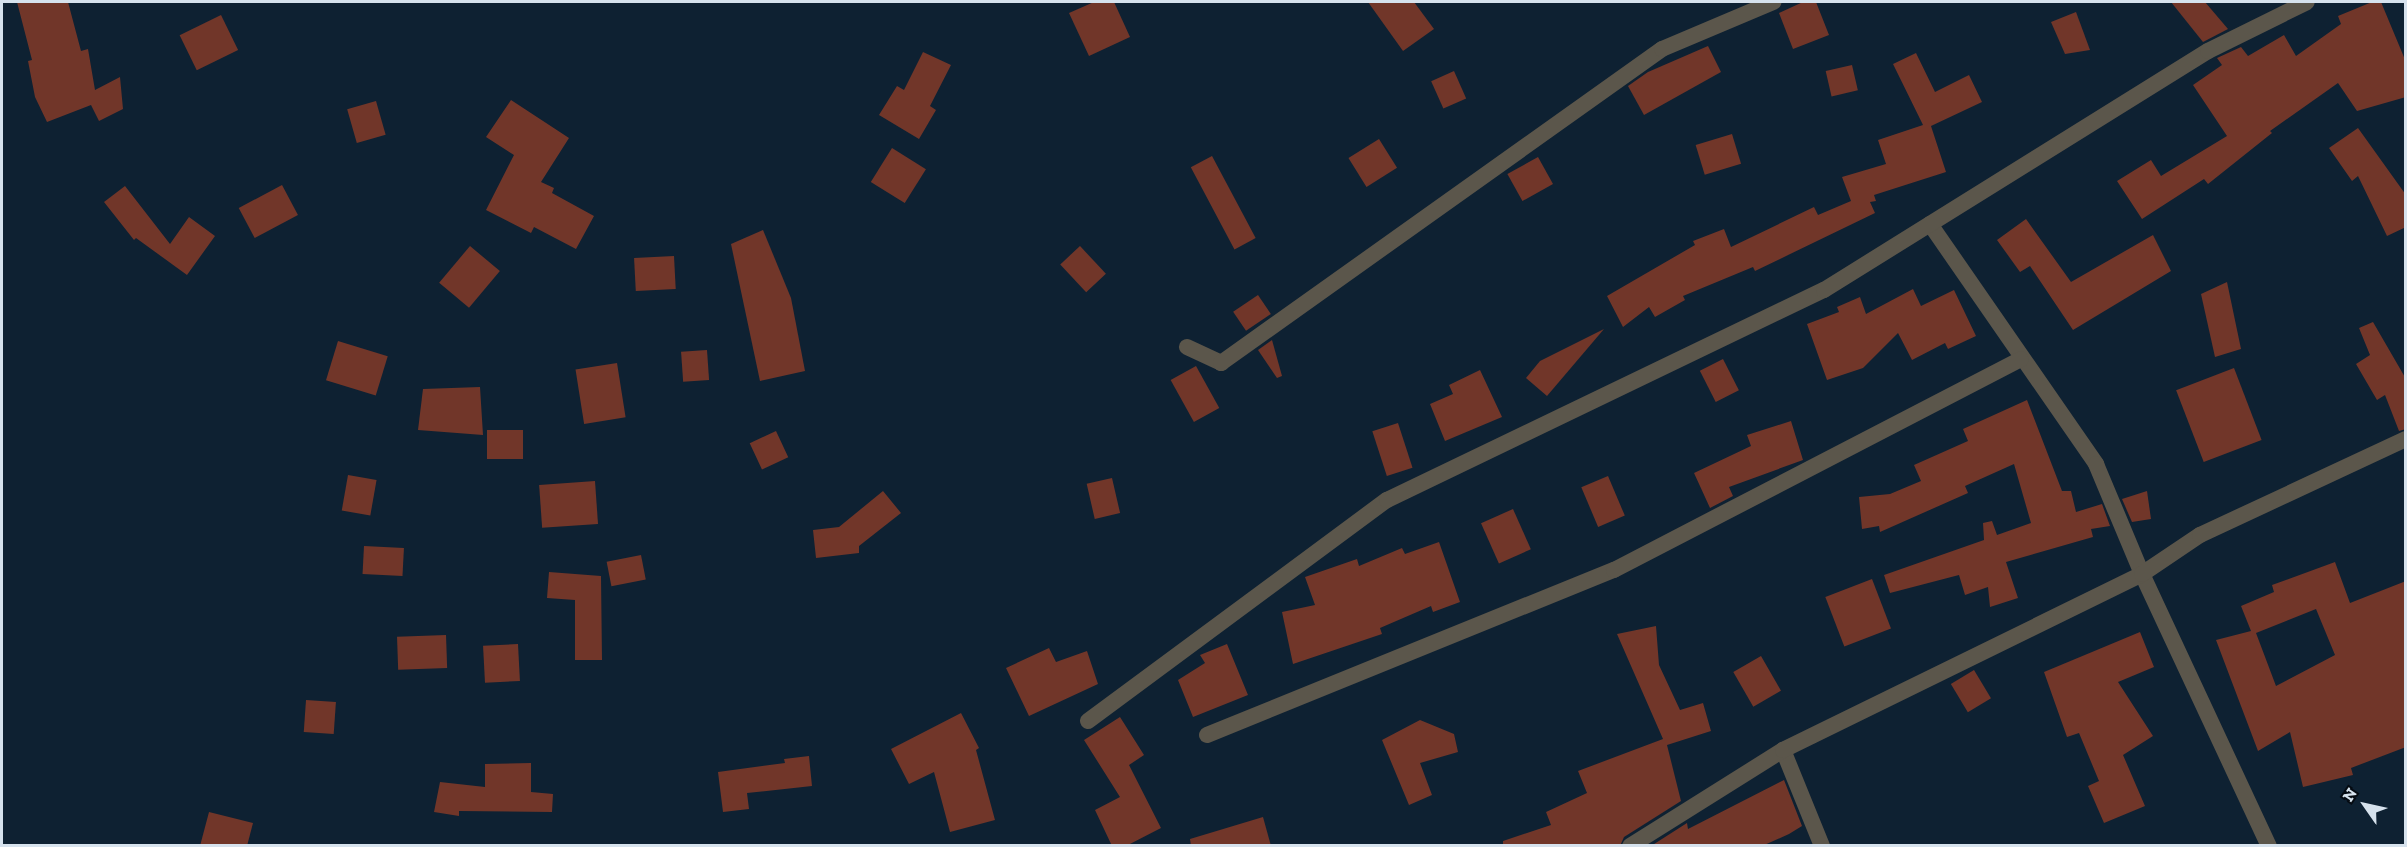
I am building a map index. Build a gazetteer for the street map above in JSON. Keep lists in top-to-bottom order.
{
  "north": "top left"
}
